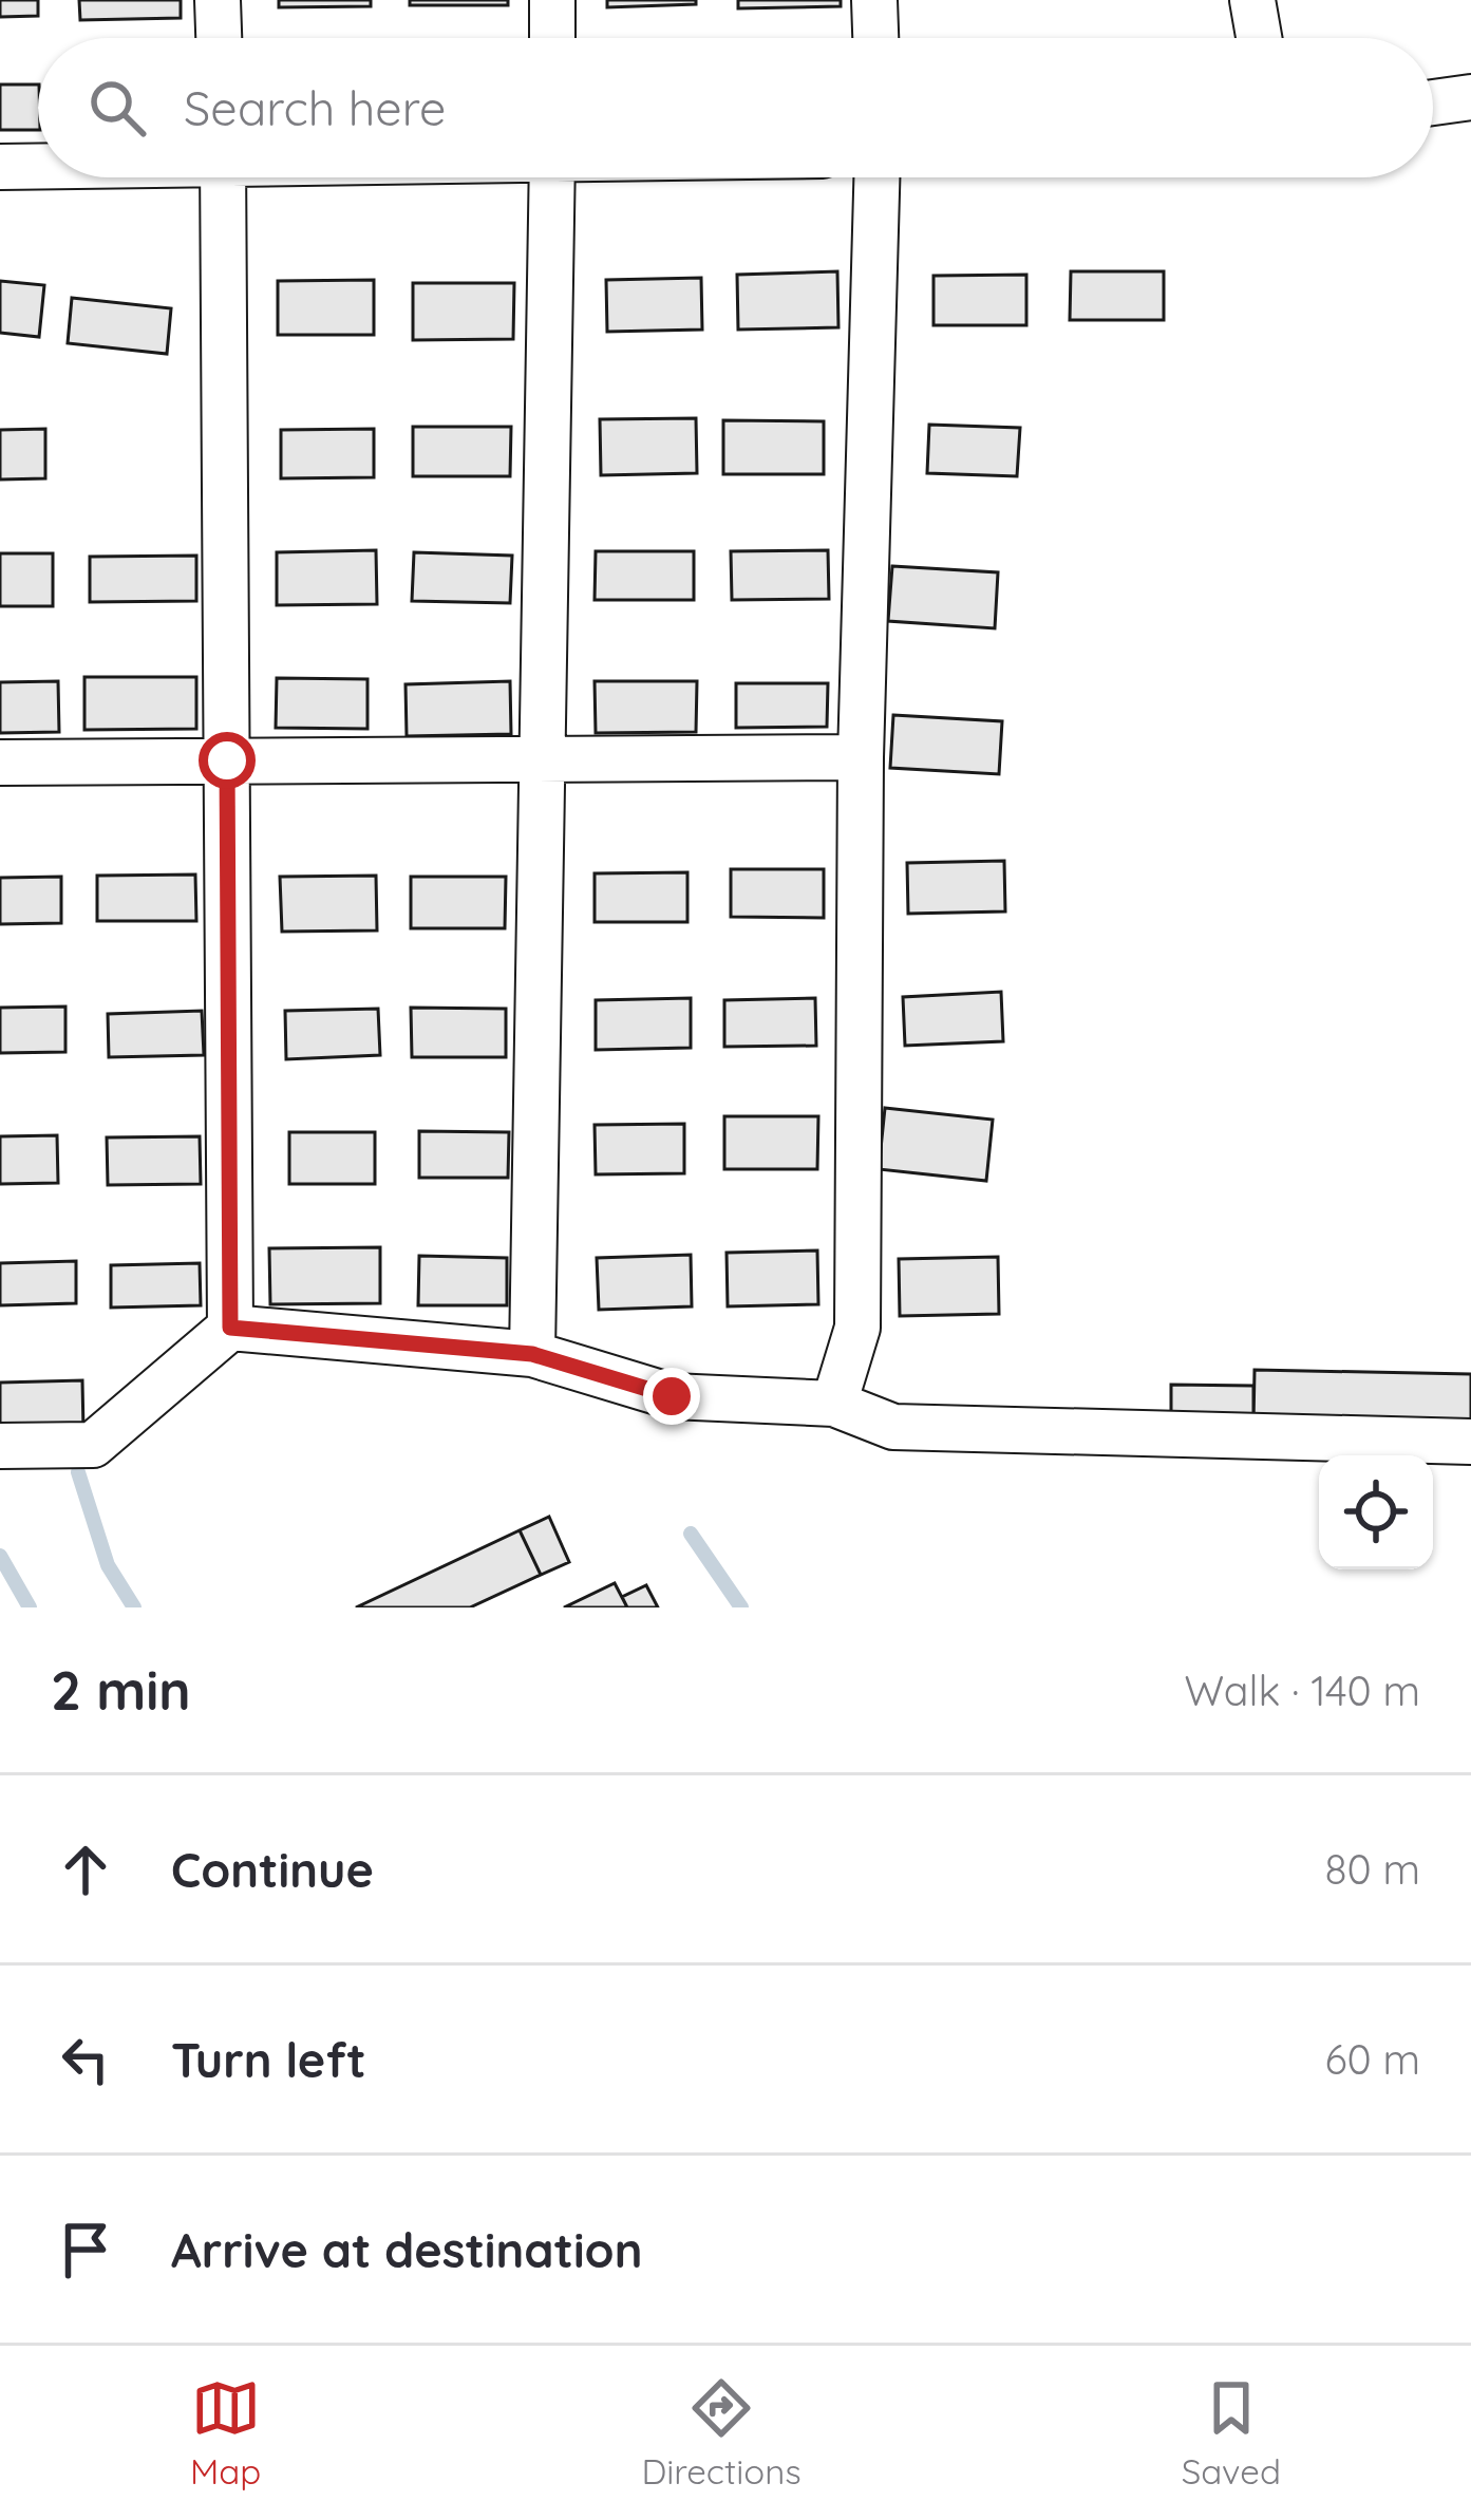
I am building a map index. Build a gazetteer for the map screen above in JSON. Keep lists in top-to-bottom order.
{
  "page": {
    "search": "Search here",
    "heading": ["2 min", "Walk · 140 m"],
    "list": [
      ["Continue", "80 m"],
      ["Turn left", "60 m"],
      "Arrive at destination"
    ],
    "nav": ["Map", "Directions", "Saved"]
  }
}
